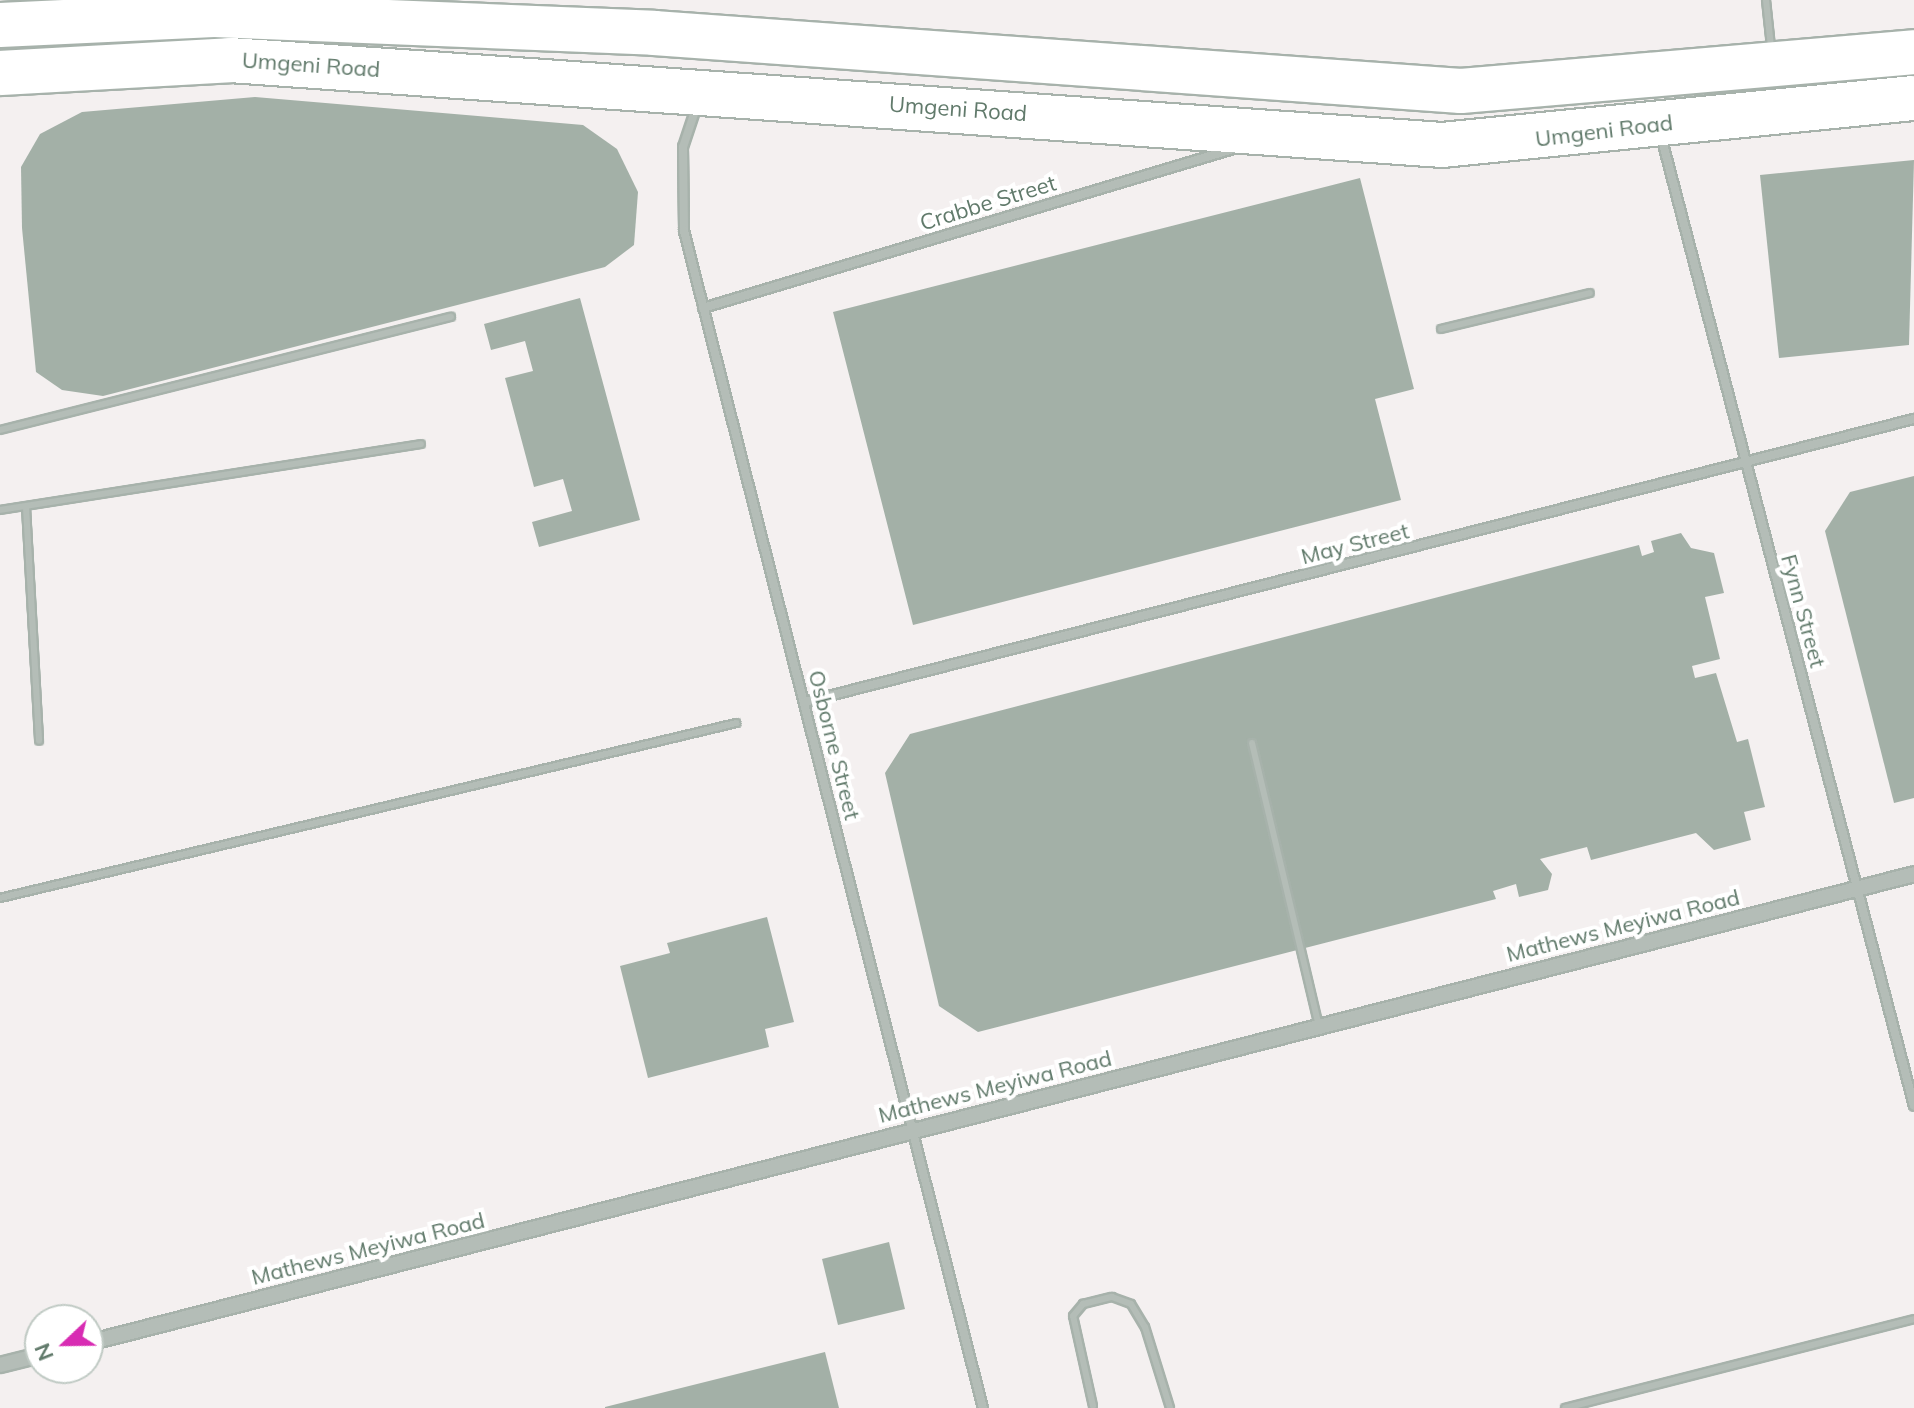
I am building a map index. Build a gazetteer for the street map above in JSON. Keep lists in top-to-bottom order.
{
  "streets": {
    "main road": ["Umgeni Road"],
    "street": [
      "Crabbe Street",
      "May Street",
      "Fynn Street",
      "Osborne Street",
      "Mathews Meyiwa Road"
    ]
  },
  "crossings": [
    ["Umgeni Road", "Crabbe Street"],
    ["Umgeni Road", "Fynn Street"],
    ["Umgeni Road", "Osborne Street"],
    ["Crabbe Street", "Osborne Street"],
    ["May Street", "Fynn Street"],
    ["May Street", "Osborne Street"],
    ["Fynn Street", "Mathews Meyiwa Road"],
    ["Osborne Street", "Mathews Meyiwa Road"]
  ],
  "north": "left"
}
